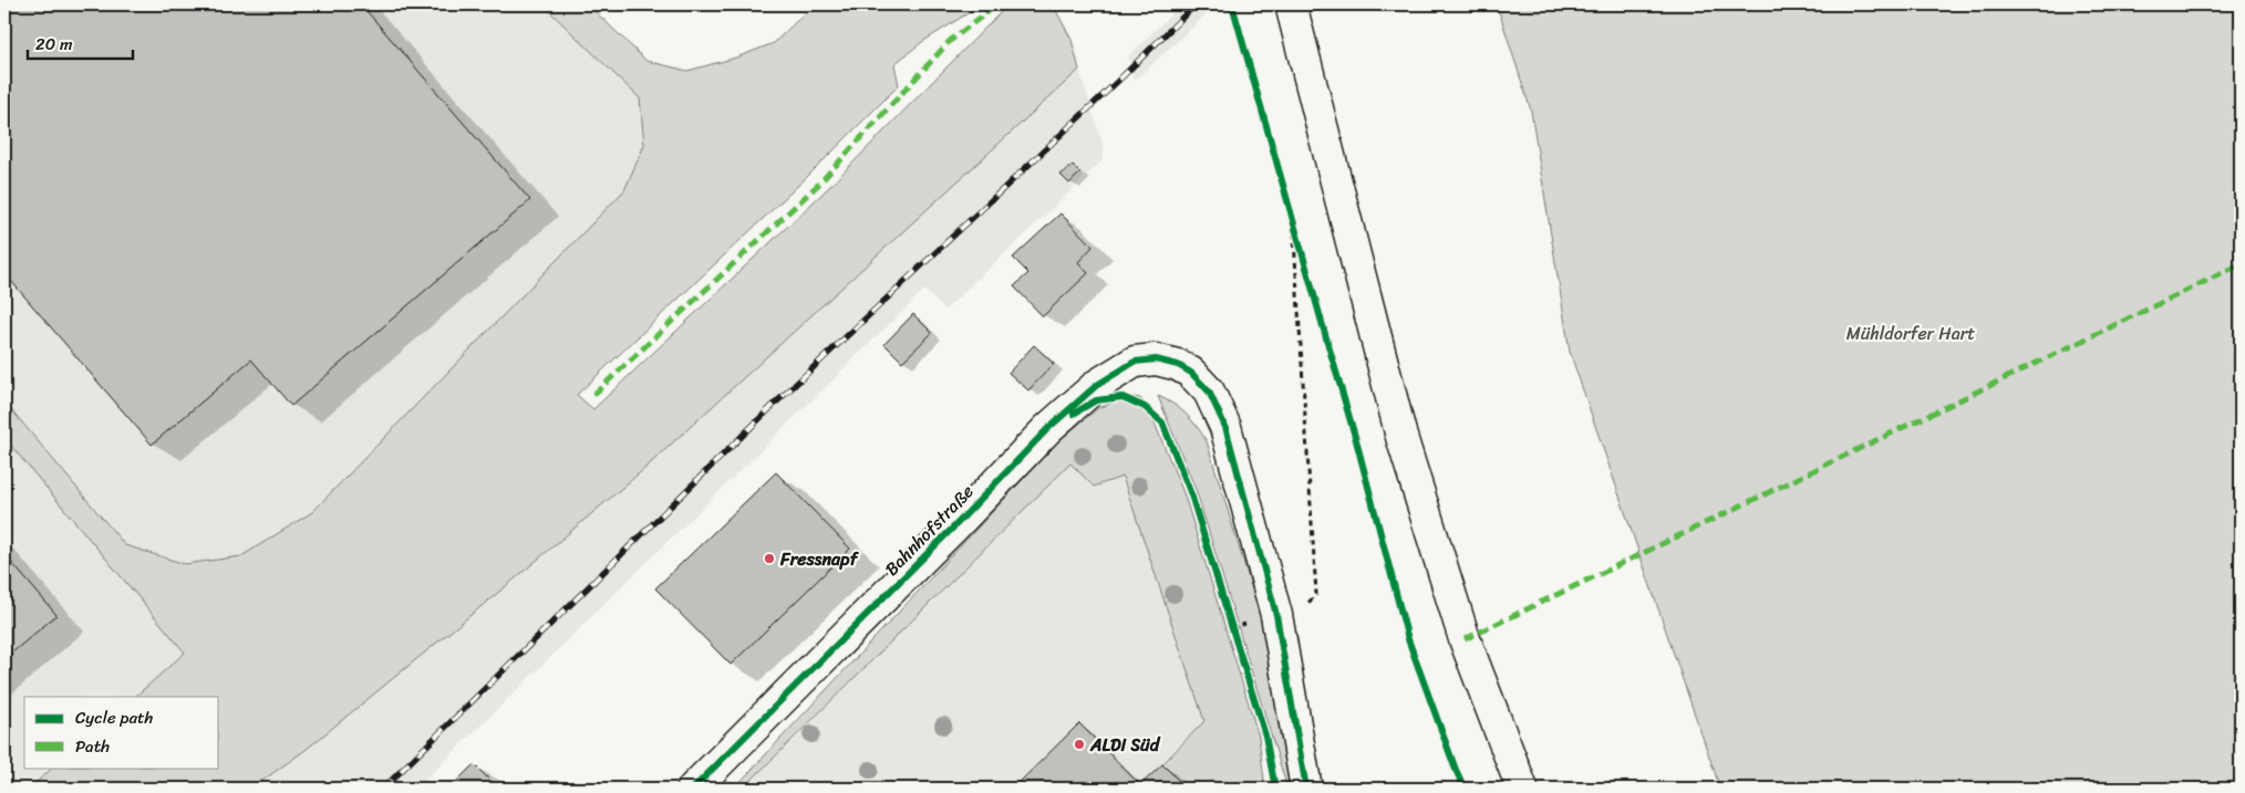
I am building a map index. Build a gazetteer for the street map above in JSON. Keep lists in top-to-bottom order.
{
  "streets": {
    "street": ["Bahnhofstraße"]
  },
  "parks": ["Mühldorfer Hart"],
  "places": ["Fressnapf", "ALDI Süd"],
  "legend": ["Cycle path", "Path"],
  "scale_bar": "20 m"
}
